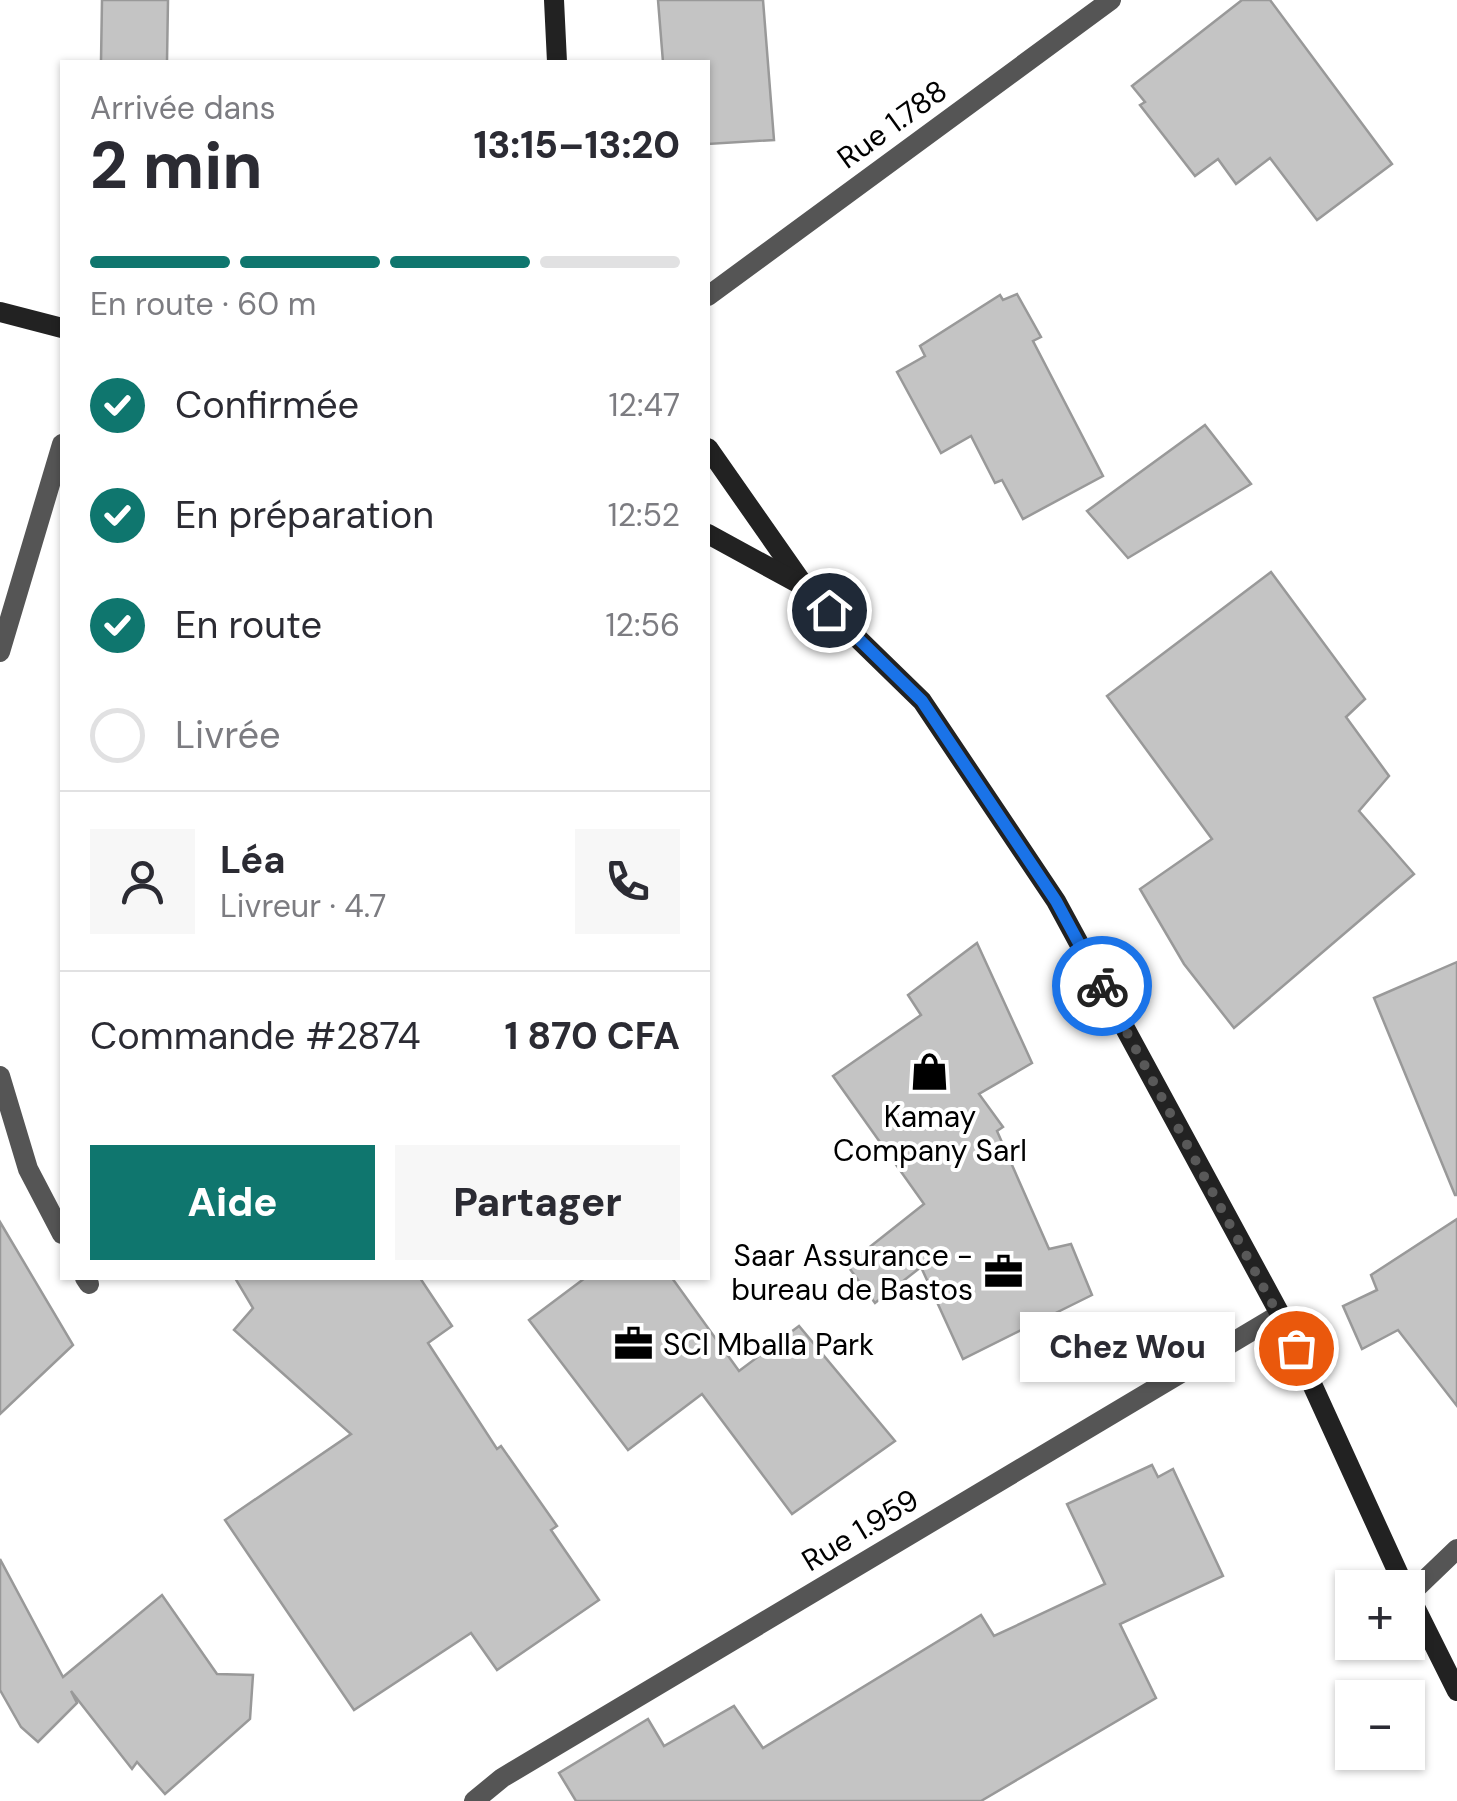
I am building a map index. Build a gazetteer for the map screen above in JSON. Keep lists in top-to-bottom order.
{
  "streets": {
    "street": ["Rue 1.788", "Rue 1.959"]
  },
  "places": {
    "shop": ["Kamay Company Sarl"],
    "office": ["Saar Assurance - bureau de Bastos", "SCI Mballa Park"],
    "other": ["Chez Wou"]
  },
  "page": {
    "heading": ["2 min", "Arrivée dans", "13:15–13:20"],
    "panel": [
      "Léa",
      "Livreur · 4.7",
      "Commande #2874",
      "1 870 CFA"
    ],
    "bar": "En route · 60 m",
    "list": [
      ["Confirmée", "12:47"],
      ["En préparation", "12:52"],
      ["En route", "12:56"],
      "Livrée"
    ],
    "buttons": ["Aide", "Partager"],
    "bubble": "Chez Wou",
    "map_buttons": ["+", "−"]
  }
}
